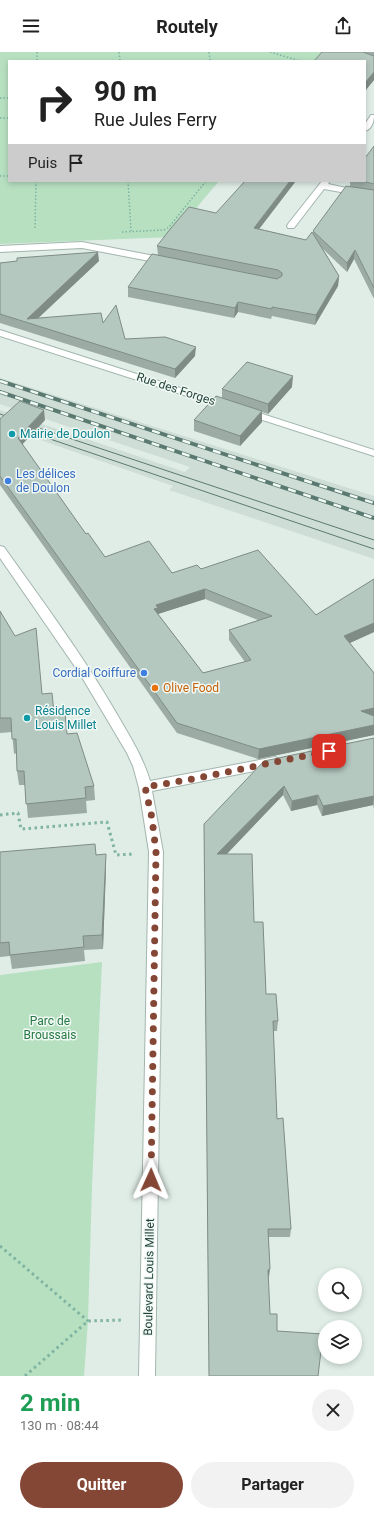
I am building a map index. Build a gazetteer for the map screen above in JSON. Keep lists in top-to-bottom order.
{
  "streets": {
    "street": ["Rue des Forges", "Boulevard Louis Millet"]
  },
  "parks": ["Parc de Broussais"],
  "places": [
    "Mairie de Doulon",
    "Les délices de Doulon",
    "Cordial Coiffure",
    "Olive Food",
    "Résidence Louis Millet"
  ],
  "page": {
    "header": "Routely",
    "turn": ["90 m", "Rue Jules Ferry"],
    "then": "Puis",
    "heading": ["2 min", "130 m · 08:44"],
    "buttons": ["Quitter", "Partager"]
  }
}
